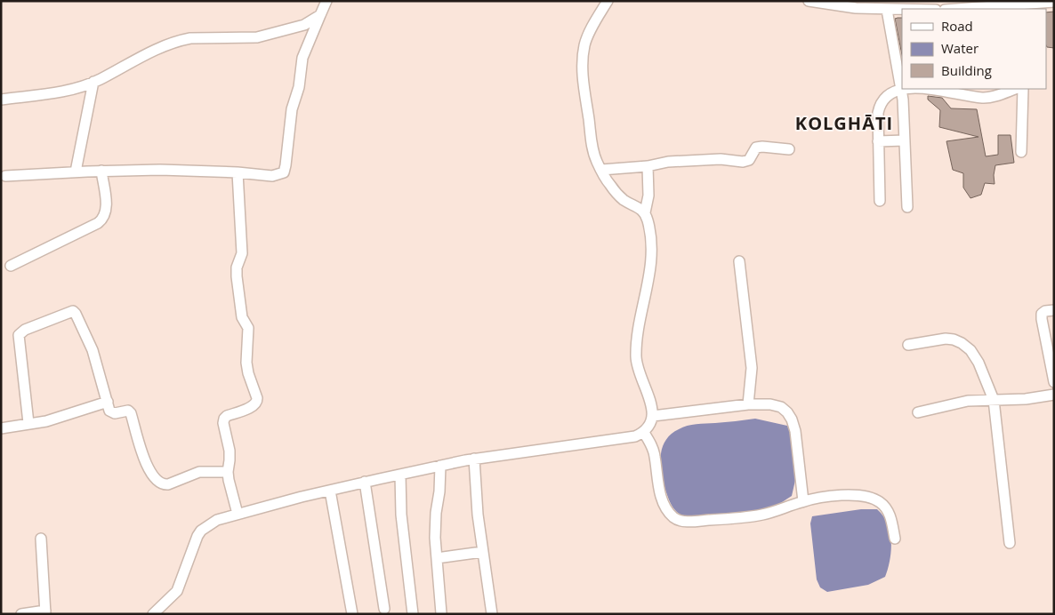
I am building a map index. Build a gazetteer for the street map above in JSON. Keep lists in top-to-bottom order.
{
  "districts": ["KOLGHĀTI"],
  "legend": ["Road", "Water", "Building"]
}
